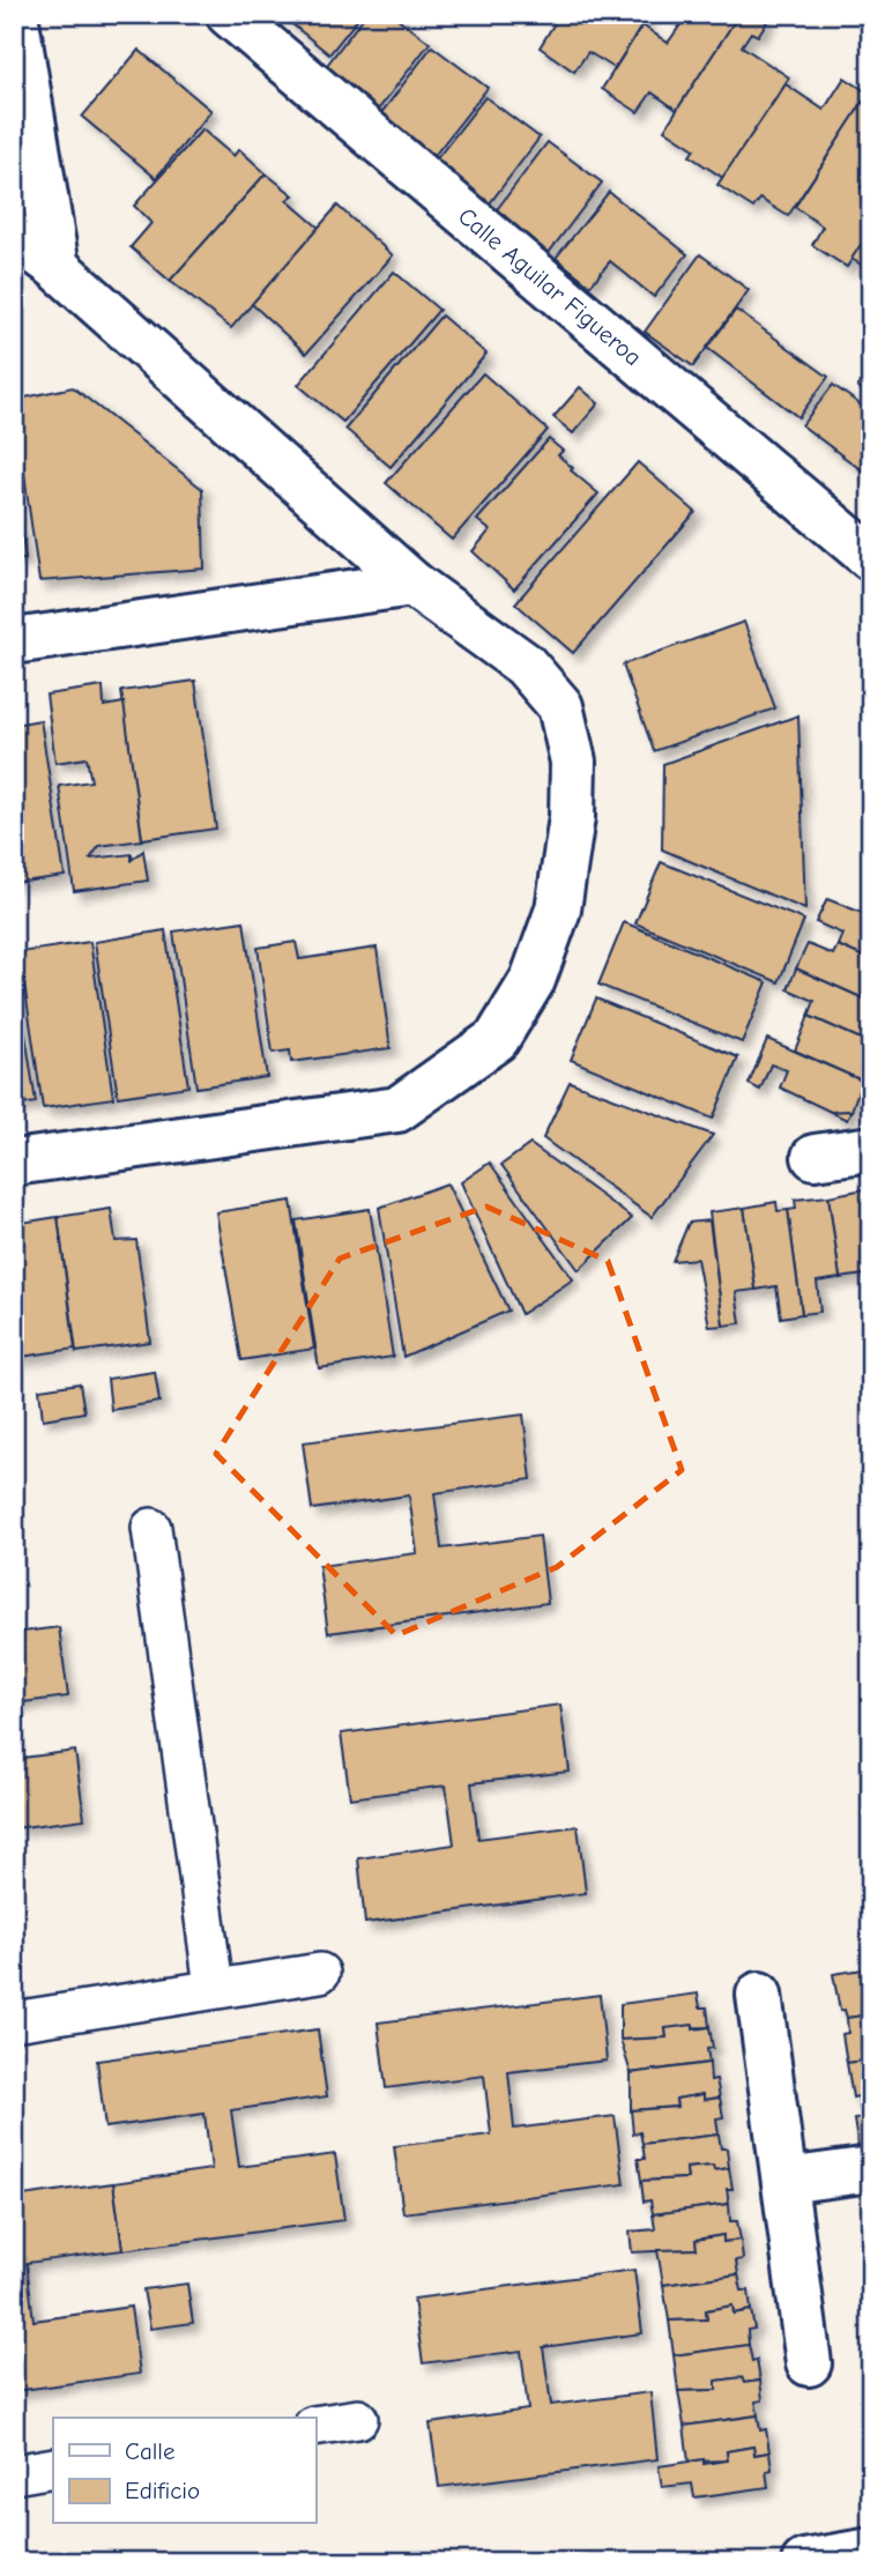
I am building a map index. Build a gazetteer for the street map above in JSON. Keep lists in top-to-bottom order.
{
  "streets": {
    "street": ["Calle Aguilar Figueroa"]
  },
  "legend": ["Calle", "Edificio"]
}
